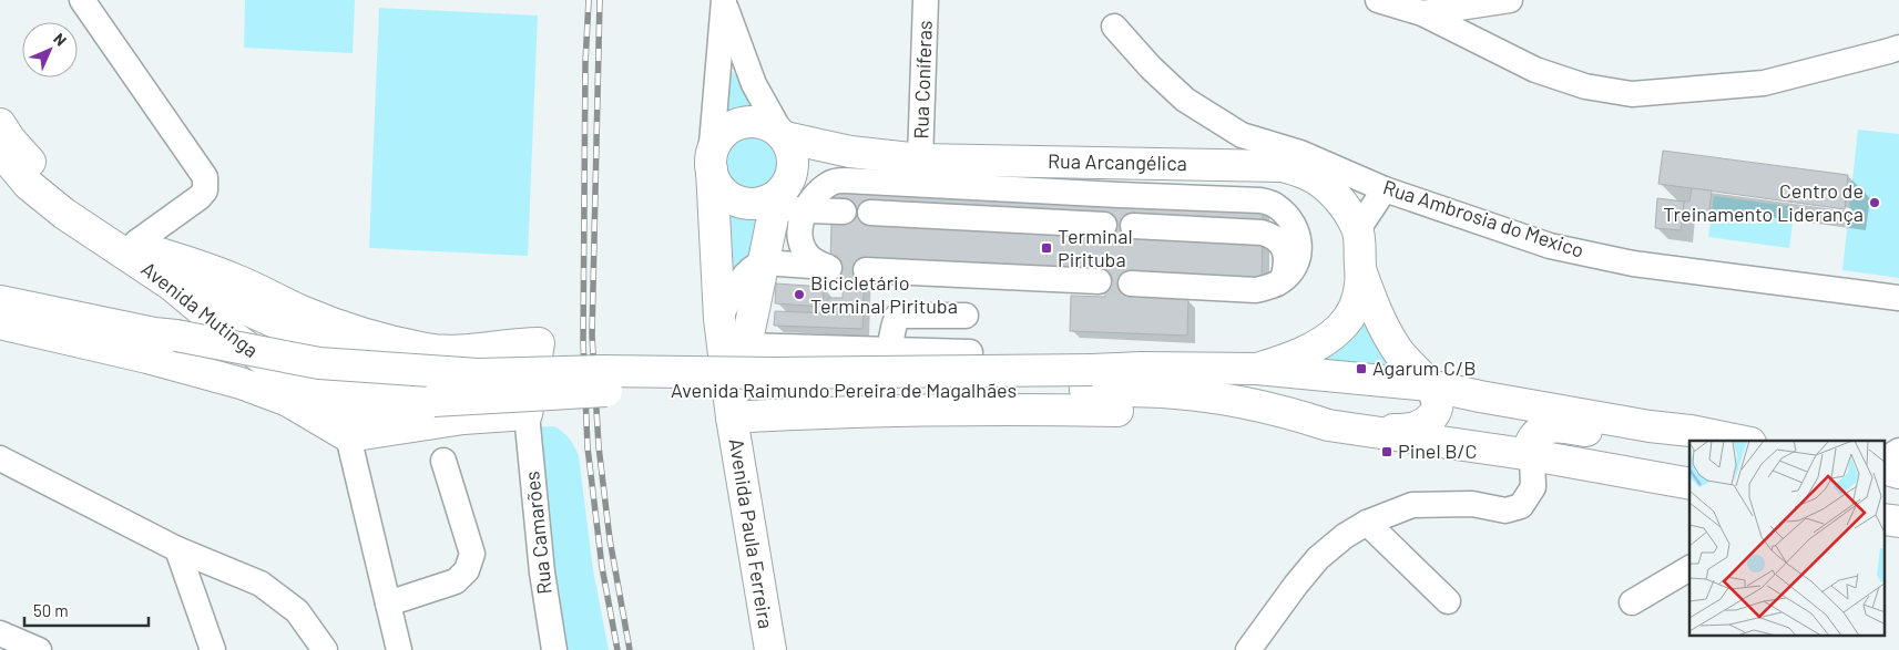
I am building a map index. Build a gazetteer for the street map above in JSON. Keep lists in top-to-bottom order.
{
  "streets": {
    "main road": [
      "Rua Arcangélica",
      "Avenida Mutinga",
      "Avenida Raimundo Pereira de Magalhães",
      "Avenida Paula Ferreira"
    ],
    "street": ["Rua Coníferas", "Rua Ambrosia do Mexico", "Rua Camarões"]
  },
  "crossings": [
    ["Rua Coníferas", "Rua Arcangélica"],
    ["Rua Arcangélica", "Avenida Paula Ferreira"],
    ["Avenida Mutinga", "Avenida Raimundo Pereira de Magalhães"]
  ],
  "places": {
    "other": ["Centro de Treinamento Liderança", "Bicicletário Terminal Pirituba"],
    "transit": ["Terminal Pirituba", "Agarum C/B", "Pinel B/C"]
  },
  "scale_bar": "50 m",
  "north": "top right"
}
